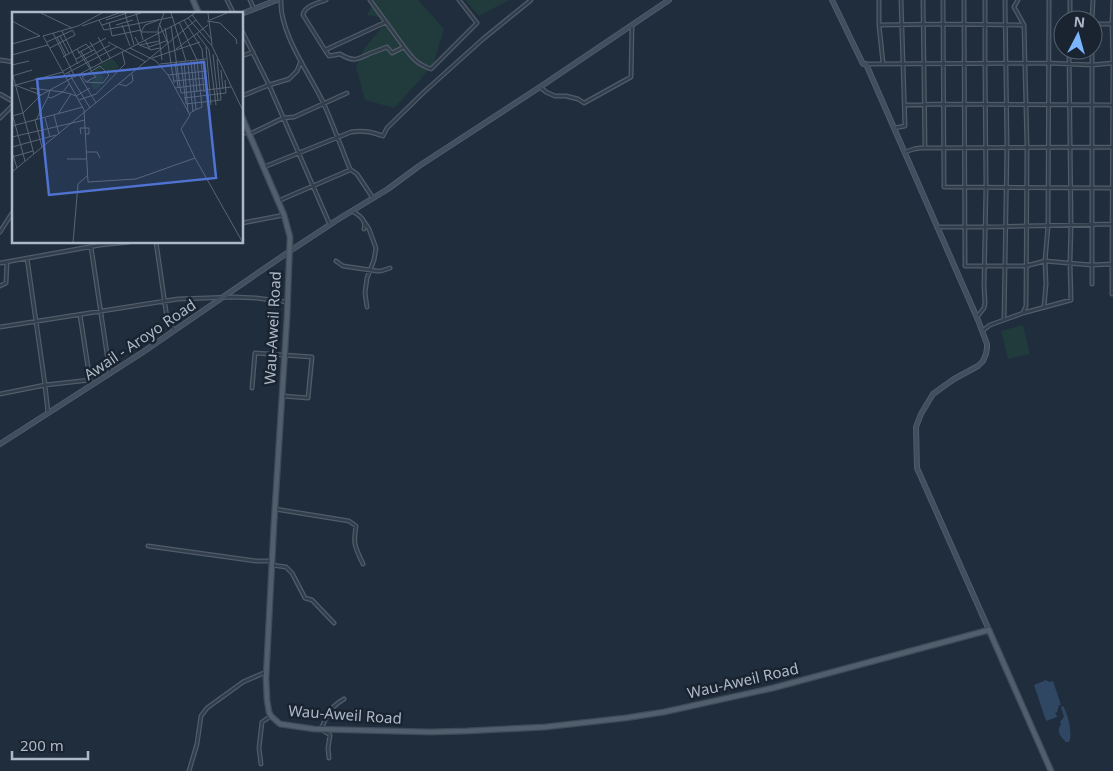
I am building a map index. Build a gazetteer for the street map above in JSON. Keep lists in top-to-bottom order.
{
  "streets": {
    "main road": ["Wau-Aweil Road"],
    "street": ["Awail - Aroyo Road"]
  },
  "crossings": [
    ["Wau-Aweil Road", "Awail - Aroyo Road"]
  ],
  "scale_bar": "200 m",
  "north": "top"
}
